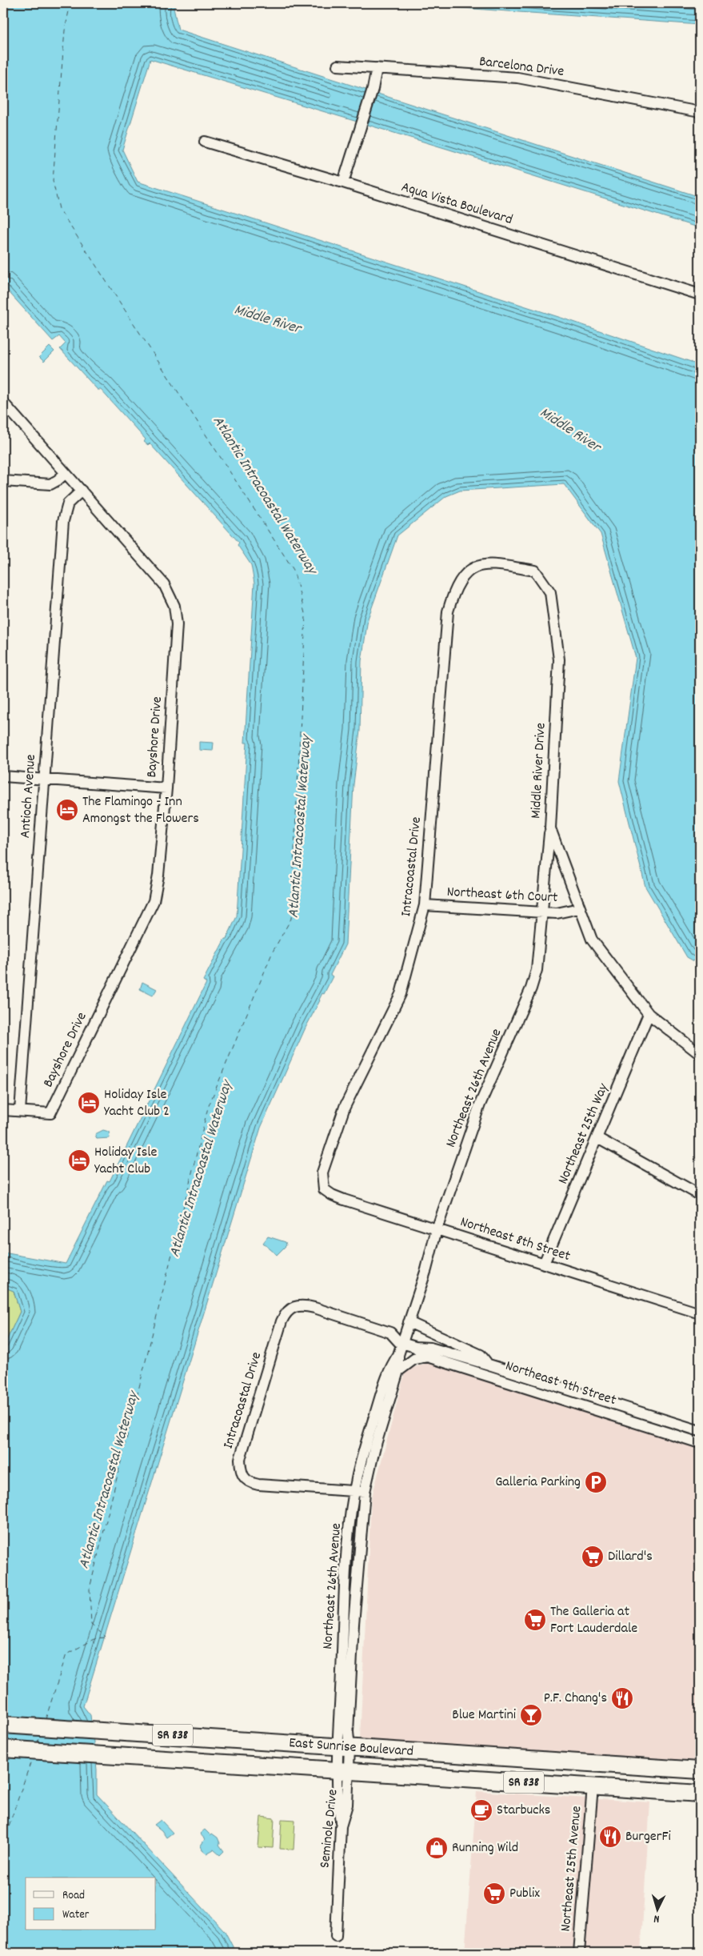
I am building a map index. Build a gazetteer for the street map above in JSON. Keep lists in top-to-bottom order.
{
  "streets": {
    "main road": ["SR 838", "East Sunrise Boulevard"],
    "street": [
      "Barcelona Drive",
      "Aqua Vista Boulevard",
      "Bayshore Drive",
      "Middle River Drive",
      "Antioch Avenue",
      "Intracoastal Drive",
      "Northeast 6th Court",
      "Northeast 26th Avenue",
      "Northeast 25th Way",
      "Northeast 8th Street",
      "Northeast 9th Street",
      "Seminole Drive",
      "Northeast 25th Avenue"
    ]
  },
  "crossings": [
    ["Bayshore Drive", "Antioch Avenue"],
    ["Middle River Drive", "Intracoastal Drive"],
    ["Middle River Drive", "Northeast 6th Court"],
    ["Middle River Drive", "Northeast 26th Avenue"],
    ["Middle River Drive", "Northeast 25th Way"],
    ["Intracoastal Drive", "Northeast 6th Court"],
    ["Intracoastal Drive", "Northeast 26th Avenue"],
    ["Intracoastal Drive", "Northeast 8th Street"],
    ["Intracoastal Drive", "Northeast 9th Street"],
    ["Northeast 6th Court", "Northeast 26th Avenue"],
    ["Northeast 26th Avenue", "Northeast 8th Street"],
    ["Northeast 26th Avenue", "Northeast 9th Street"],
    ["Northeast 26th Avenue", "East Sunrise Boulevard"],
    ["Northeast 26th Avenue", "Seminole Drive"],
    ["Northeast 25th Way", "Northeast 8th Street"],
    ["East Sunrise Boulevard", "Seminole Drive"],
    ["East Sunrise Boulevard", "Northeast 25th Avenue"]
  ],
  "water": ["Middle River", "Atlantic Intracoastal Waterway"],
  "places": {
    "hotel": ["The Flamingo - Inn Amongst the Flowers", "Holiday Isle Yacht Club 2", "Holiday Isle Yacht Club"],
    "parking": ["Galleria Parking"],
    "supermarket": ["Dillard's", "The Galleria at Fort Lauderdale", "Publix"],
    "restaurant": ["P.F. Chang's", "BurgerFi"],
    "bar": ["Blue Martini"],
    "cafe": ["Starbucks"],
    "shop": ["Running Wild"]
  },
  "legend": ["Road", "Water"],
  "north": "bottom"
}
